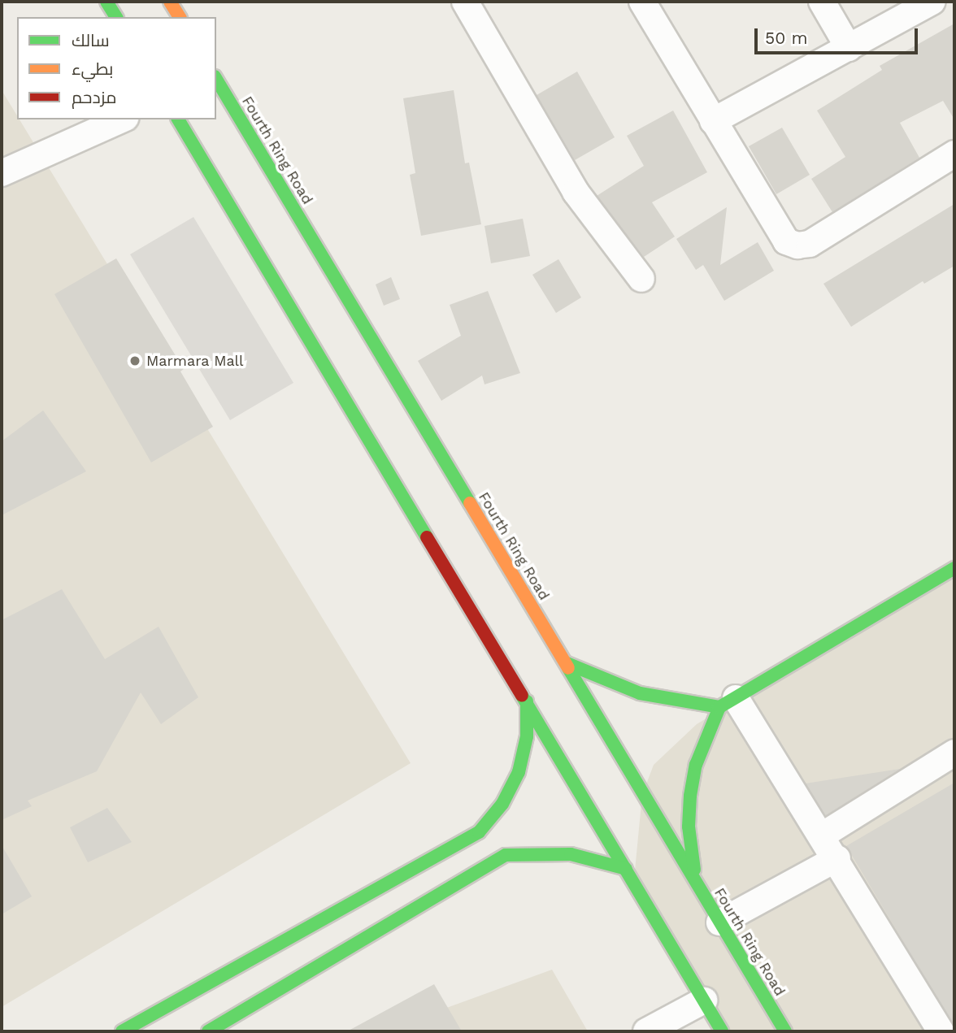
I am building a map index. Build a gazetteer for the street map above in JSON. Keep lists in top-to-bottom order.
{
  "streets": {
    "main road": ["Fourth Ring Road"]
  },
  "places": ["Marmara Mall"],
  "legend": ["سالك", "بطيء", "مزدحم"],
  "scale_bar": "50 m"
}
